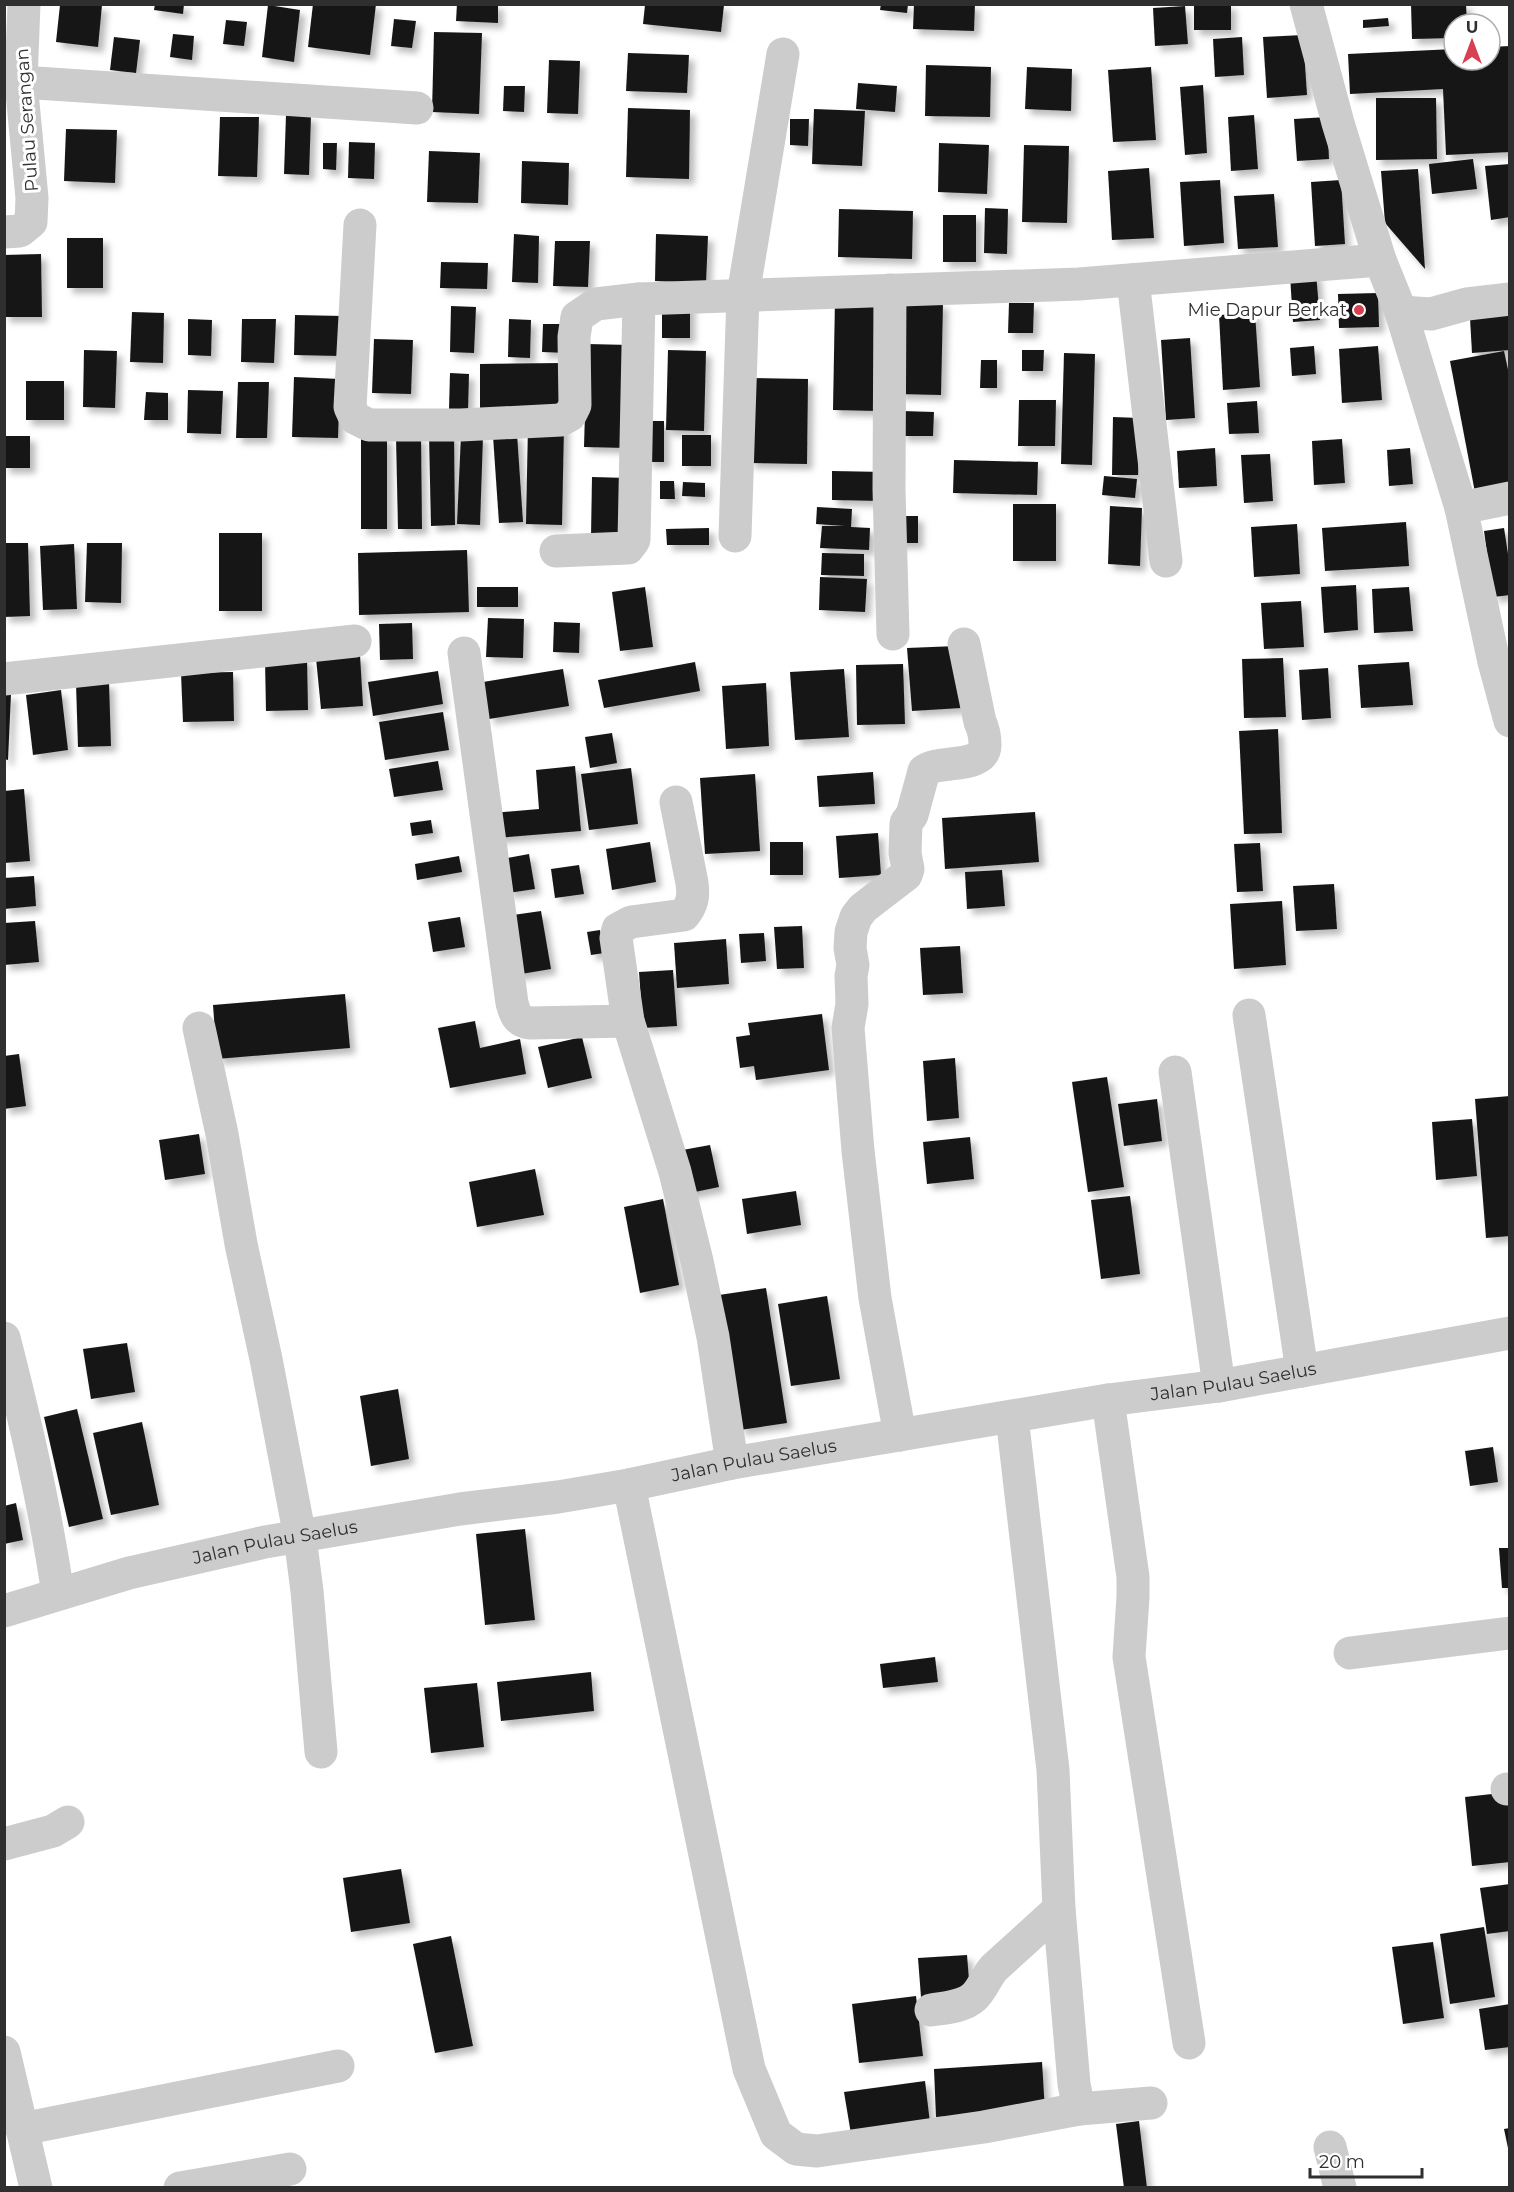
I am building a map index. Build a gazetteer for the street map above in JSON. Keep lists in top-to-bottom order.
{
  "streets": {
    "street": ["Pulau Serangan", "Jalan Pulau Saelus"]
  },
  "places": ["Mie Dapur Berkat"],
  "scale_bar": "20 m",
  "north": "top"
}
